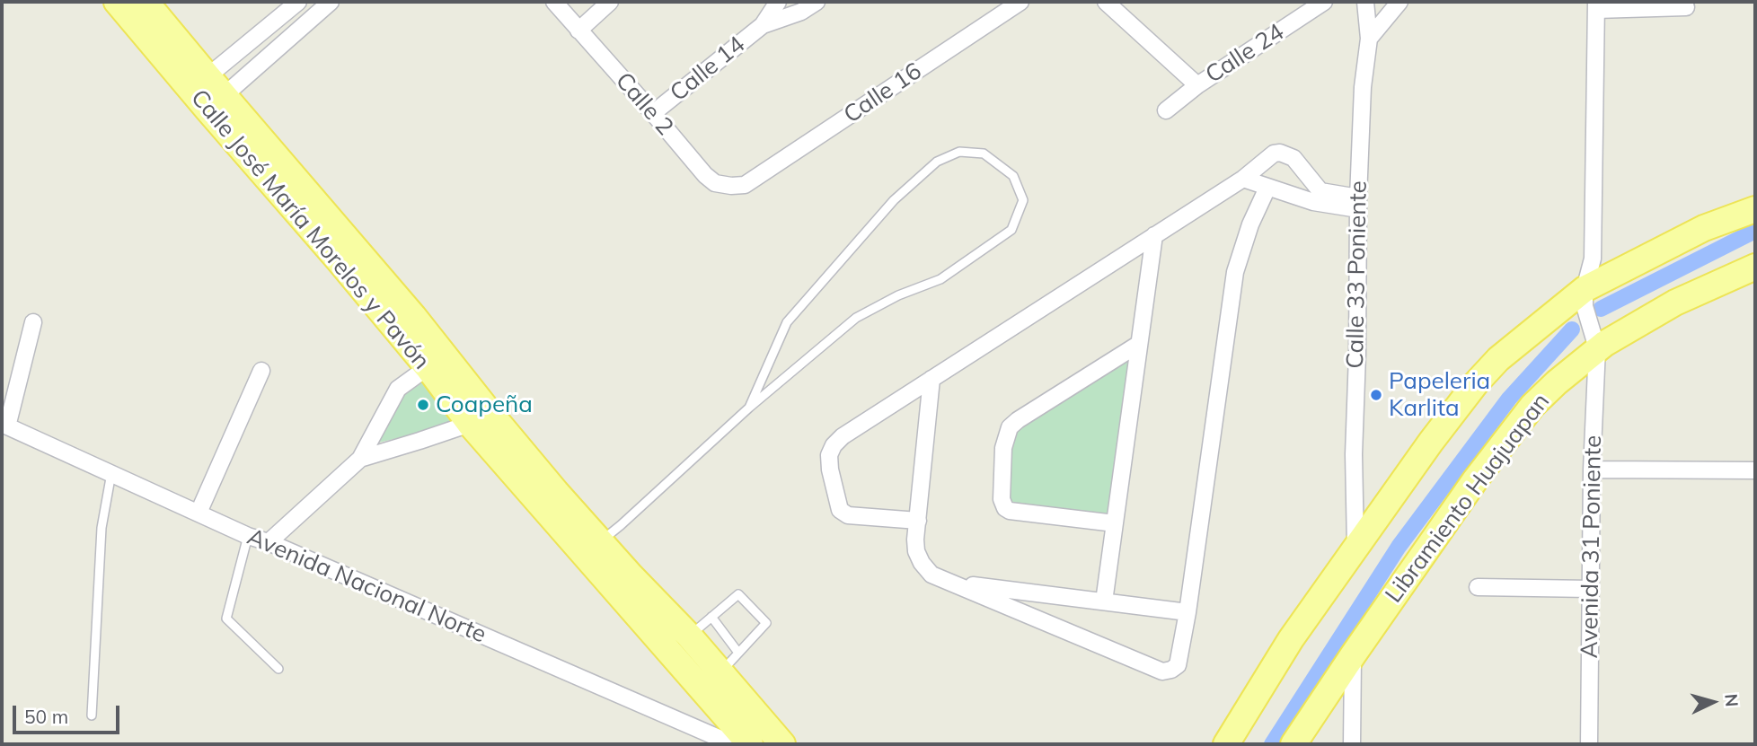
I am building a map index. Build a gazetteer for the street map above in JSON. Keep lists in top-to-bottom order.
{
  "streets": {
    "main road": ["Calle José María Morelos y Pavón", "Libramiento Huajuapan"],
    "street": [
      "Calle 24",
      "Calle 14",
      "Calle 16",
      "Calle 2",
      "Calle 33 Poniente",
      "Avenida 31 Poniente",
      "Avenida Nacional Norte"
    ]
  },
  "crossings": [
    ["Calle 14", "Calle 2"],
    ["Calle 16", "Calle 2"],
    ["Libramiento Huajuapan", "Avenida 31 Poniente"]
  ],
  "places": ["Papeleria Karlita", "Coapeña"],
  "scale_bar": "50 m",
  "north": "right"
}
